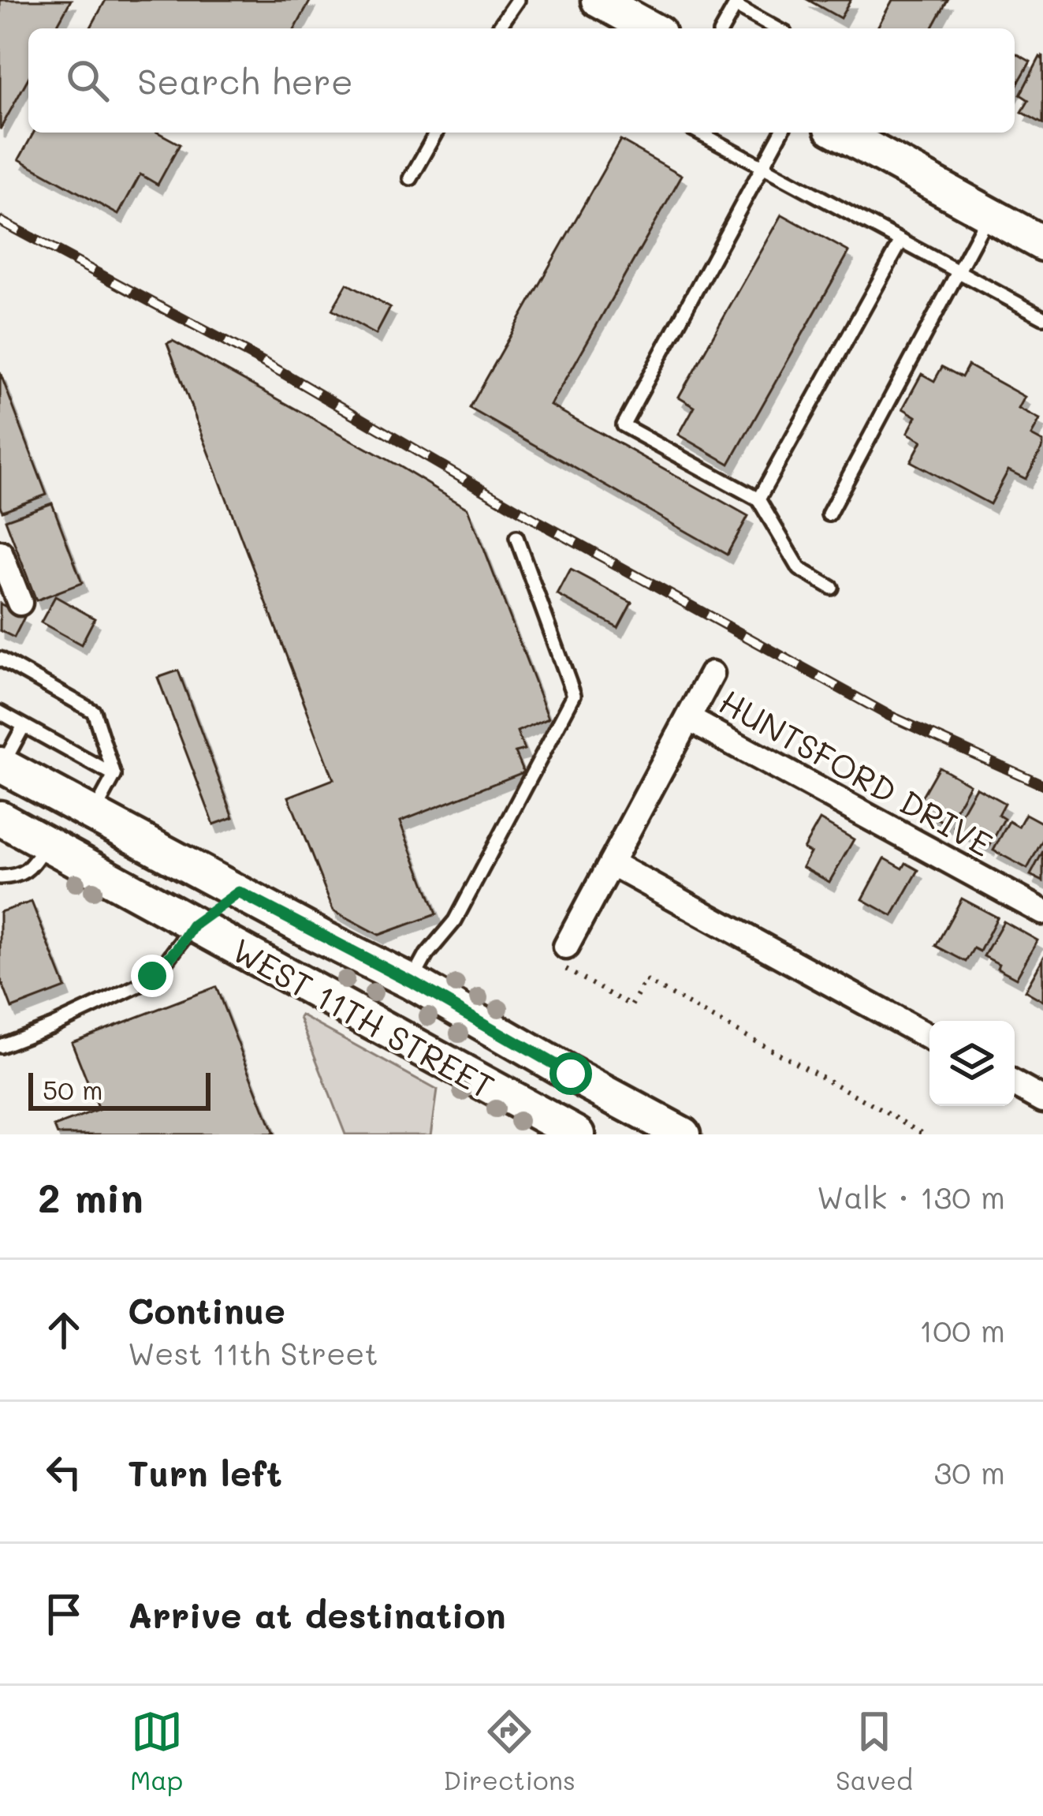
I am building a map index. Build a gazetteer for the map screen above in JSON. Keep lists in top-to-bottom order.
{
  "streets": {
    "main road": ["WEST 11TH STREET"],
    "street": ["HUNTSFORD DRIVE"]
  },
  "scale_bar": "50 m",
  "page": {
    "search": "Search here",
    "scale": "50 m",
    "heading": ["2 min", "Walk · 130 m"],
    "list": [
      ["Continue", "West 11th Street", "100 m"],
      ["Turn left", "30 m"],
      "Arrive at destination"
    ],
    "nav": ["Map", "Directions", "Saved"]
  }
}
